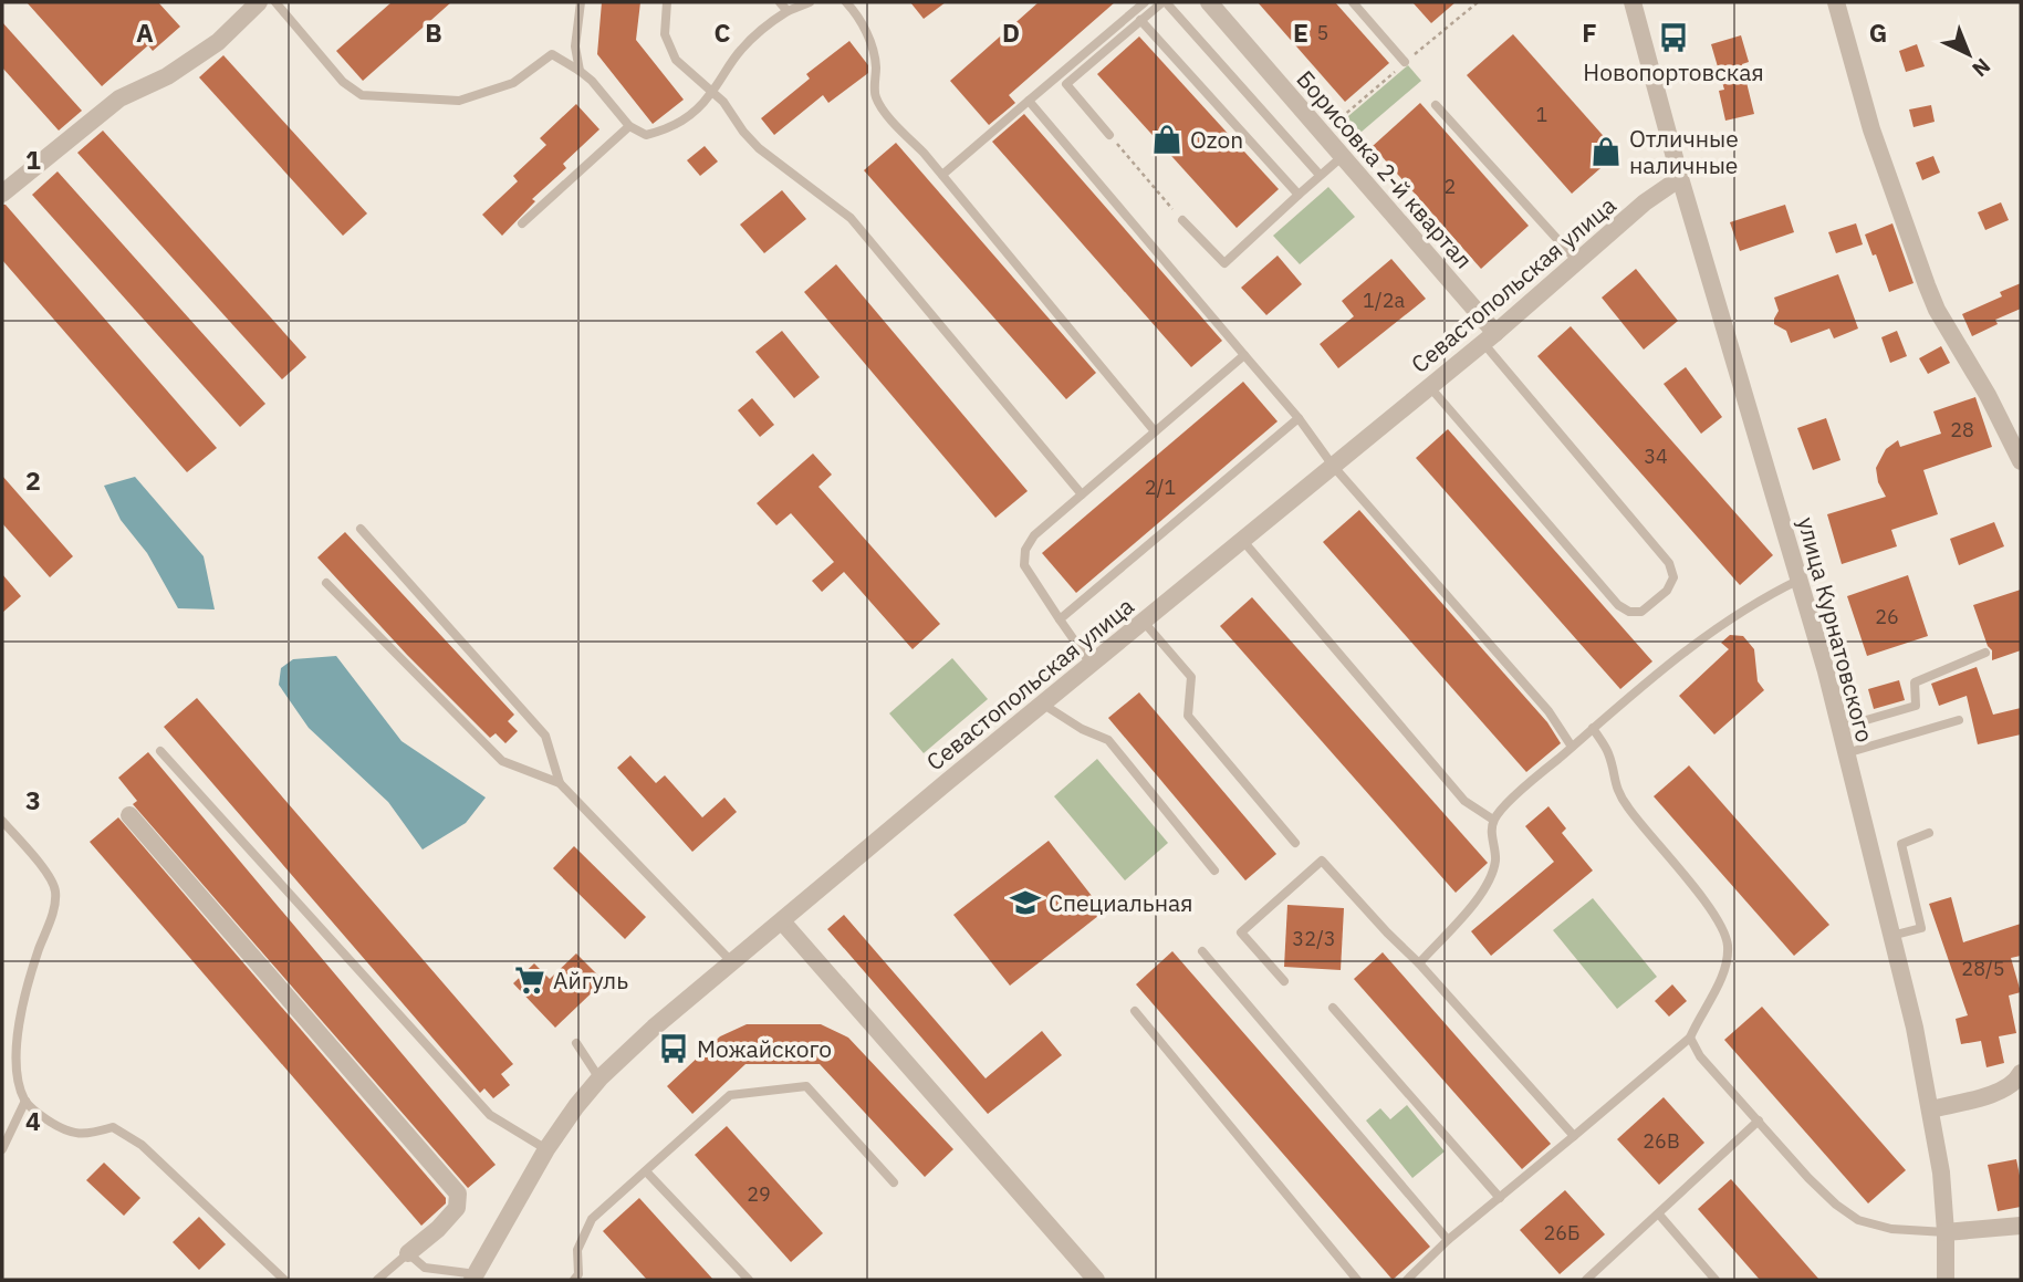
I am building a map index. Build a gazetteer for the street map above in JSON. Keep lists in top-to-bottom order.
{
  "streets": {
    "street": ["Борисовка 2-й квартал", "Севастопольская улица", "улица Курнатовского"]
  },
  "crossings": [
    ["Борисовка 2-й квартал", "Севастопольская улица"],
    ["Севастопольская улица", "улица Курнатовского"]
  ],
  "places": {
    "bus stop": ["Новопортовская", "Можайского"],
    "shop": ["Ozon", "Отличные наличные"],
    "school or university": ["Специальная"],
    "supermarket": ["Айгуль"]
  },
  "house_numbers": [
    "5",
    "1",
    "2",
    "1/2а",
    "28",
    "34",
    "2/1",
    "26",
    "32/3",
    "28/5",
    "26В",
    "29",
    "26Б"
  ],
  "north": "bottom right",
  "grid": {
    "columns": [
      "A",
      "B",
      "C",
      "D",
      "E",
      "F",
      "G"
    ],
    "rows": [
      "1",
      "2",
      "3",
      "4"
    ]
  }
}
